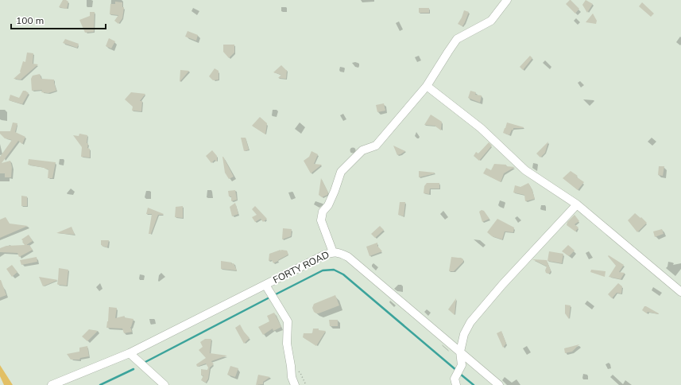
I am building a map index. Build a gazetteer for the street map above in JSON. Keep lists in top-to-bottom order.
{
  "streets": {
    "street": ["FORTY ROAD"]
  },
  "scale_bar": "100 m"
}
